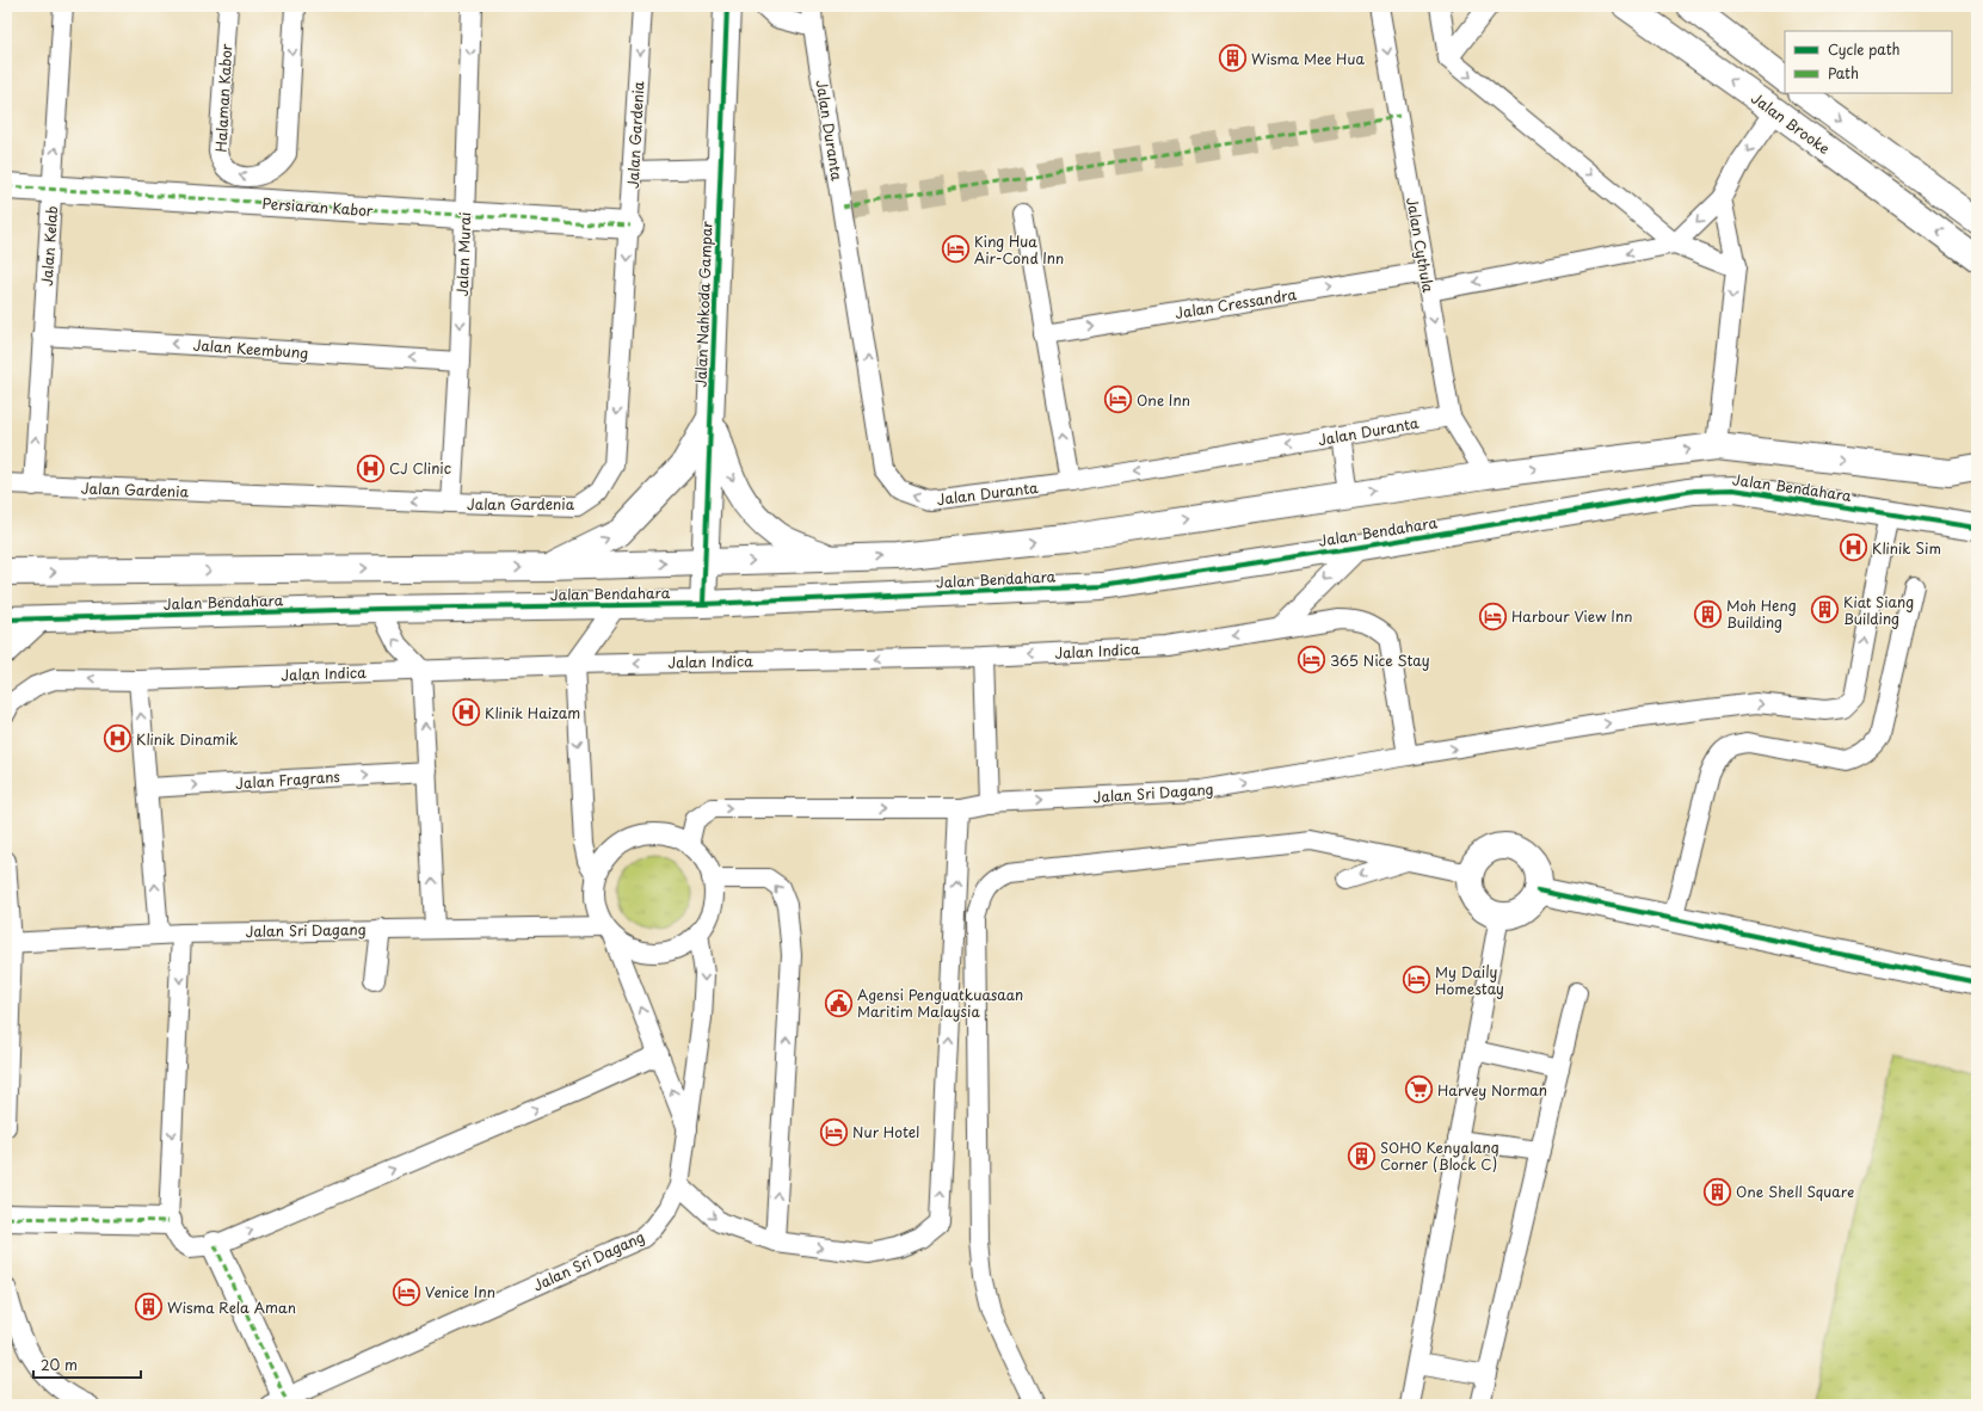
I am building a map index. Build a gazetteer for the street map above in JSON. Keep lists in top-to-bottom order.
{
  "streets": {
    "street": [
      "Jalan Brooke",
      "Persiaran Kabor",
      "Jalan Nahkoda Gampar",
      "Jalan Bendahara"
    ],
    "lane": [
      "Halaman Kabor",
      "Jalan Duranta",
      "Jalan Gardenia",
      "Jalan Cythula",
      "Jalan Kelab",
      "Jalan Murai",
      "Jalan Cressandra",
      "Jalan Keembung",
      "Jalan Indica",
      "Jalan Fragrans",
      "Jalan Sri Dagang"
    ]
  },
  "crossings": [
    ["Jalan Duranta", "Jalan Cythula"],
    ["Jalan Gardenia", "Persiaran Kabor"],
    ["Jalan Gardenia", "Jalan Kelab"],
    ["Jalan Gardenia", "Jalan Murai"],
    ["Persiaran Kabor", "Jalan Kelab"],
    ["Persiaran Kabor", "Jalan Murai"],
    ["Jalan Cythula", "Jalan Cressandra"],
    ["Jalan Cythula", "Jalan Bendahara"],
    ["Jalan Kelab", "Jalan Keembung"],
    ["Jalan Murai", "Jalan Keembung"],
    ["Jalan Nahkoda Gampar", "Jalan Bendahara"],
    ["Jalan Bendahara", "Jalan Sri Dagang"]
  ],
  "one_way": [
    "Jalan Cythula",
    "Jalan Kelab",
    "Jalan Murai",
    "Jalan Cressandra",
    "Jalan Keembung",
    "Jalan Indica",
    "Jalan Fragrans"
  ],
  "places": {
    "building": [
      "Wisma Mee Hua",
      "Kiat Siang Building",
      "Moh Heng Building",
      "SOHO Kenyalang Corner (Block C)",
      "One Shell Square",
      "Wisma Rela Aman"
    ],
    "hotel": [
      "King Hua Air-Cond Inn",
      "One Inn",
      "Harbour View Inn",
      "365 Nice Stay",
      "My Daily Homestay",
      "Nur Hotel",
      "Venice Inn"
    ],
    "hospital": [
      "CJ Clinic",
      "Klinik Sim",
      "Klinik Haizam",
      "Klinik Dinamik"
    ],
    "public building": ["Agensi Penguatkuasaan Maritim Malaysia"],
    "supermarket": ["Harvey Norman"]
  },
  "legend": ["Cycle path", "Path"],
  "scale_bar": "20 m"
}
